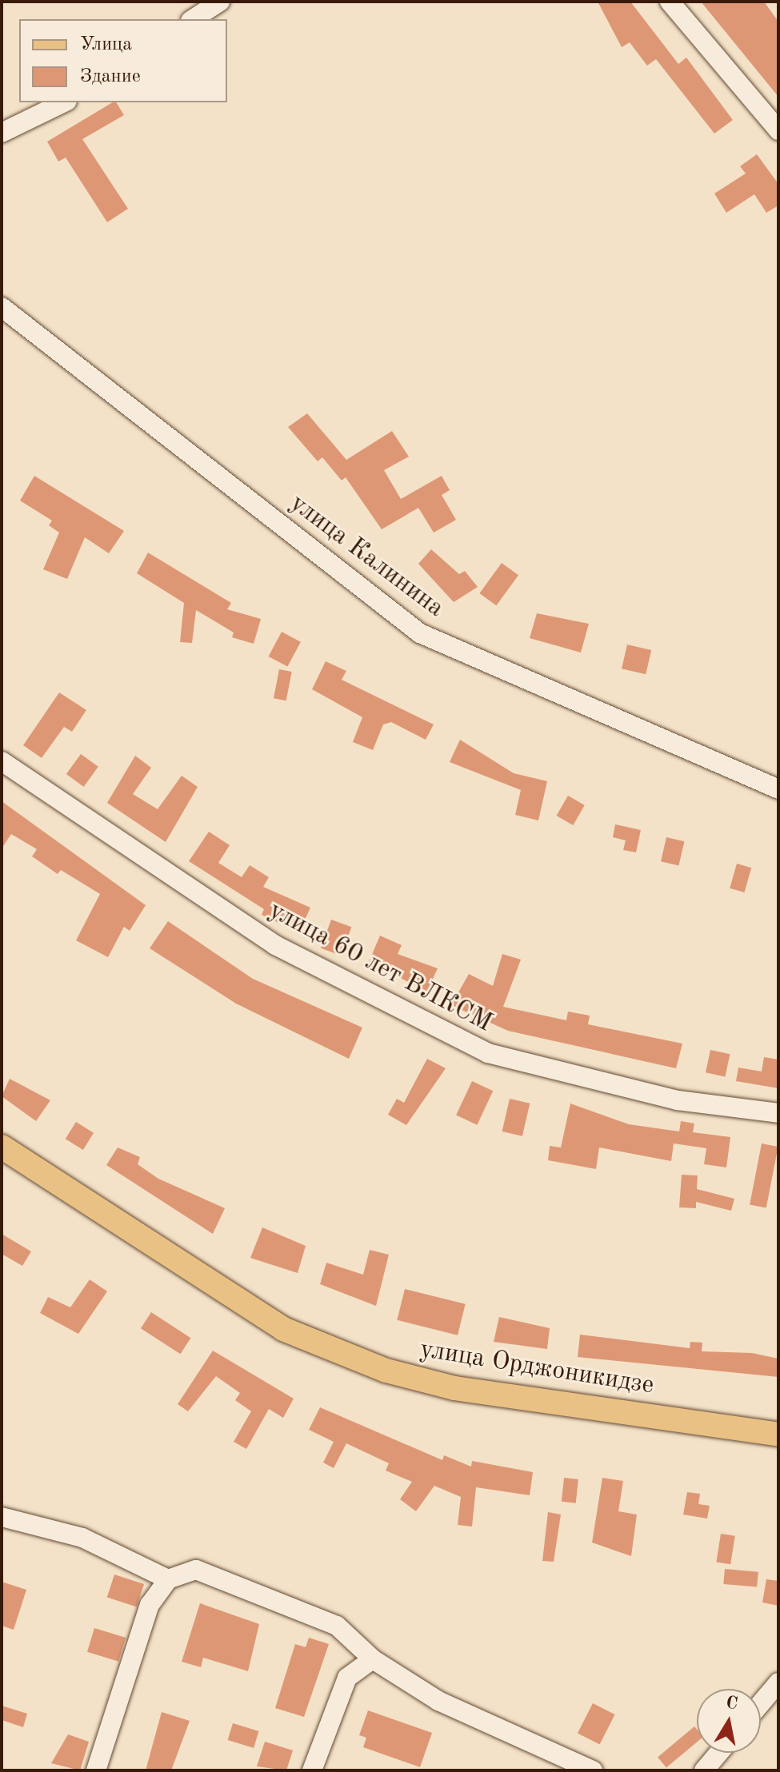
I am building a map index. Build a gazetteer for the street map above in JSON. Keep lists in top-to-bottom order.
{
  "streets": {
    "main road": ["улица Орджоникидзе"],
    "street": ["улица Калинина", "улица 60 лет ВЛКСМ"]
  },
  "legend": ["Улица", "Здание"],
  "north": "top"
}
